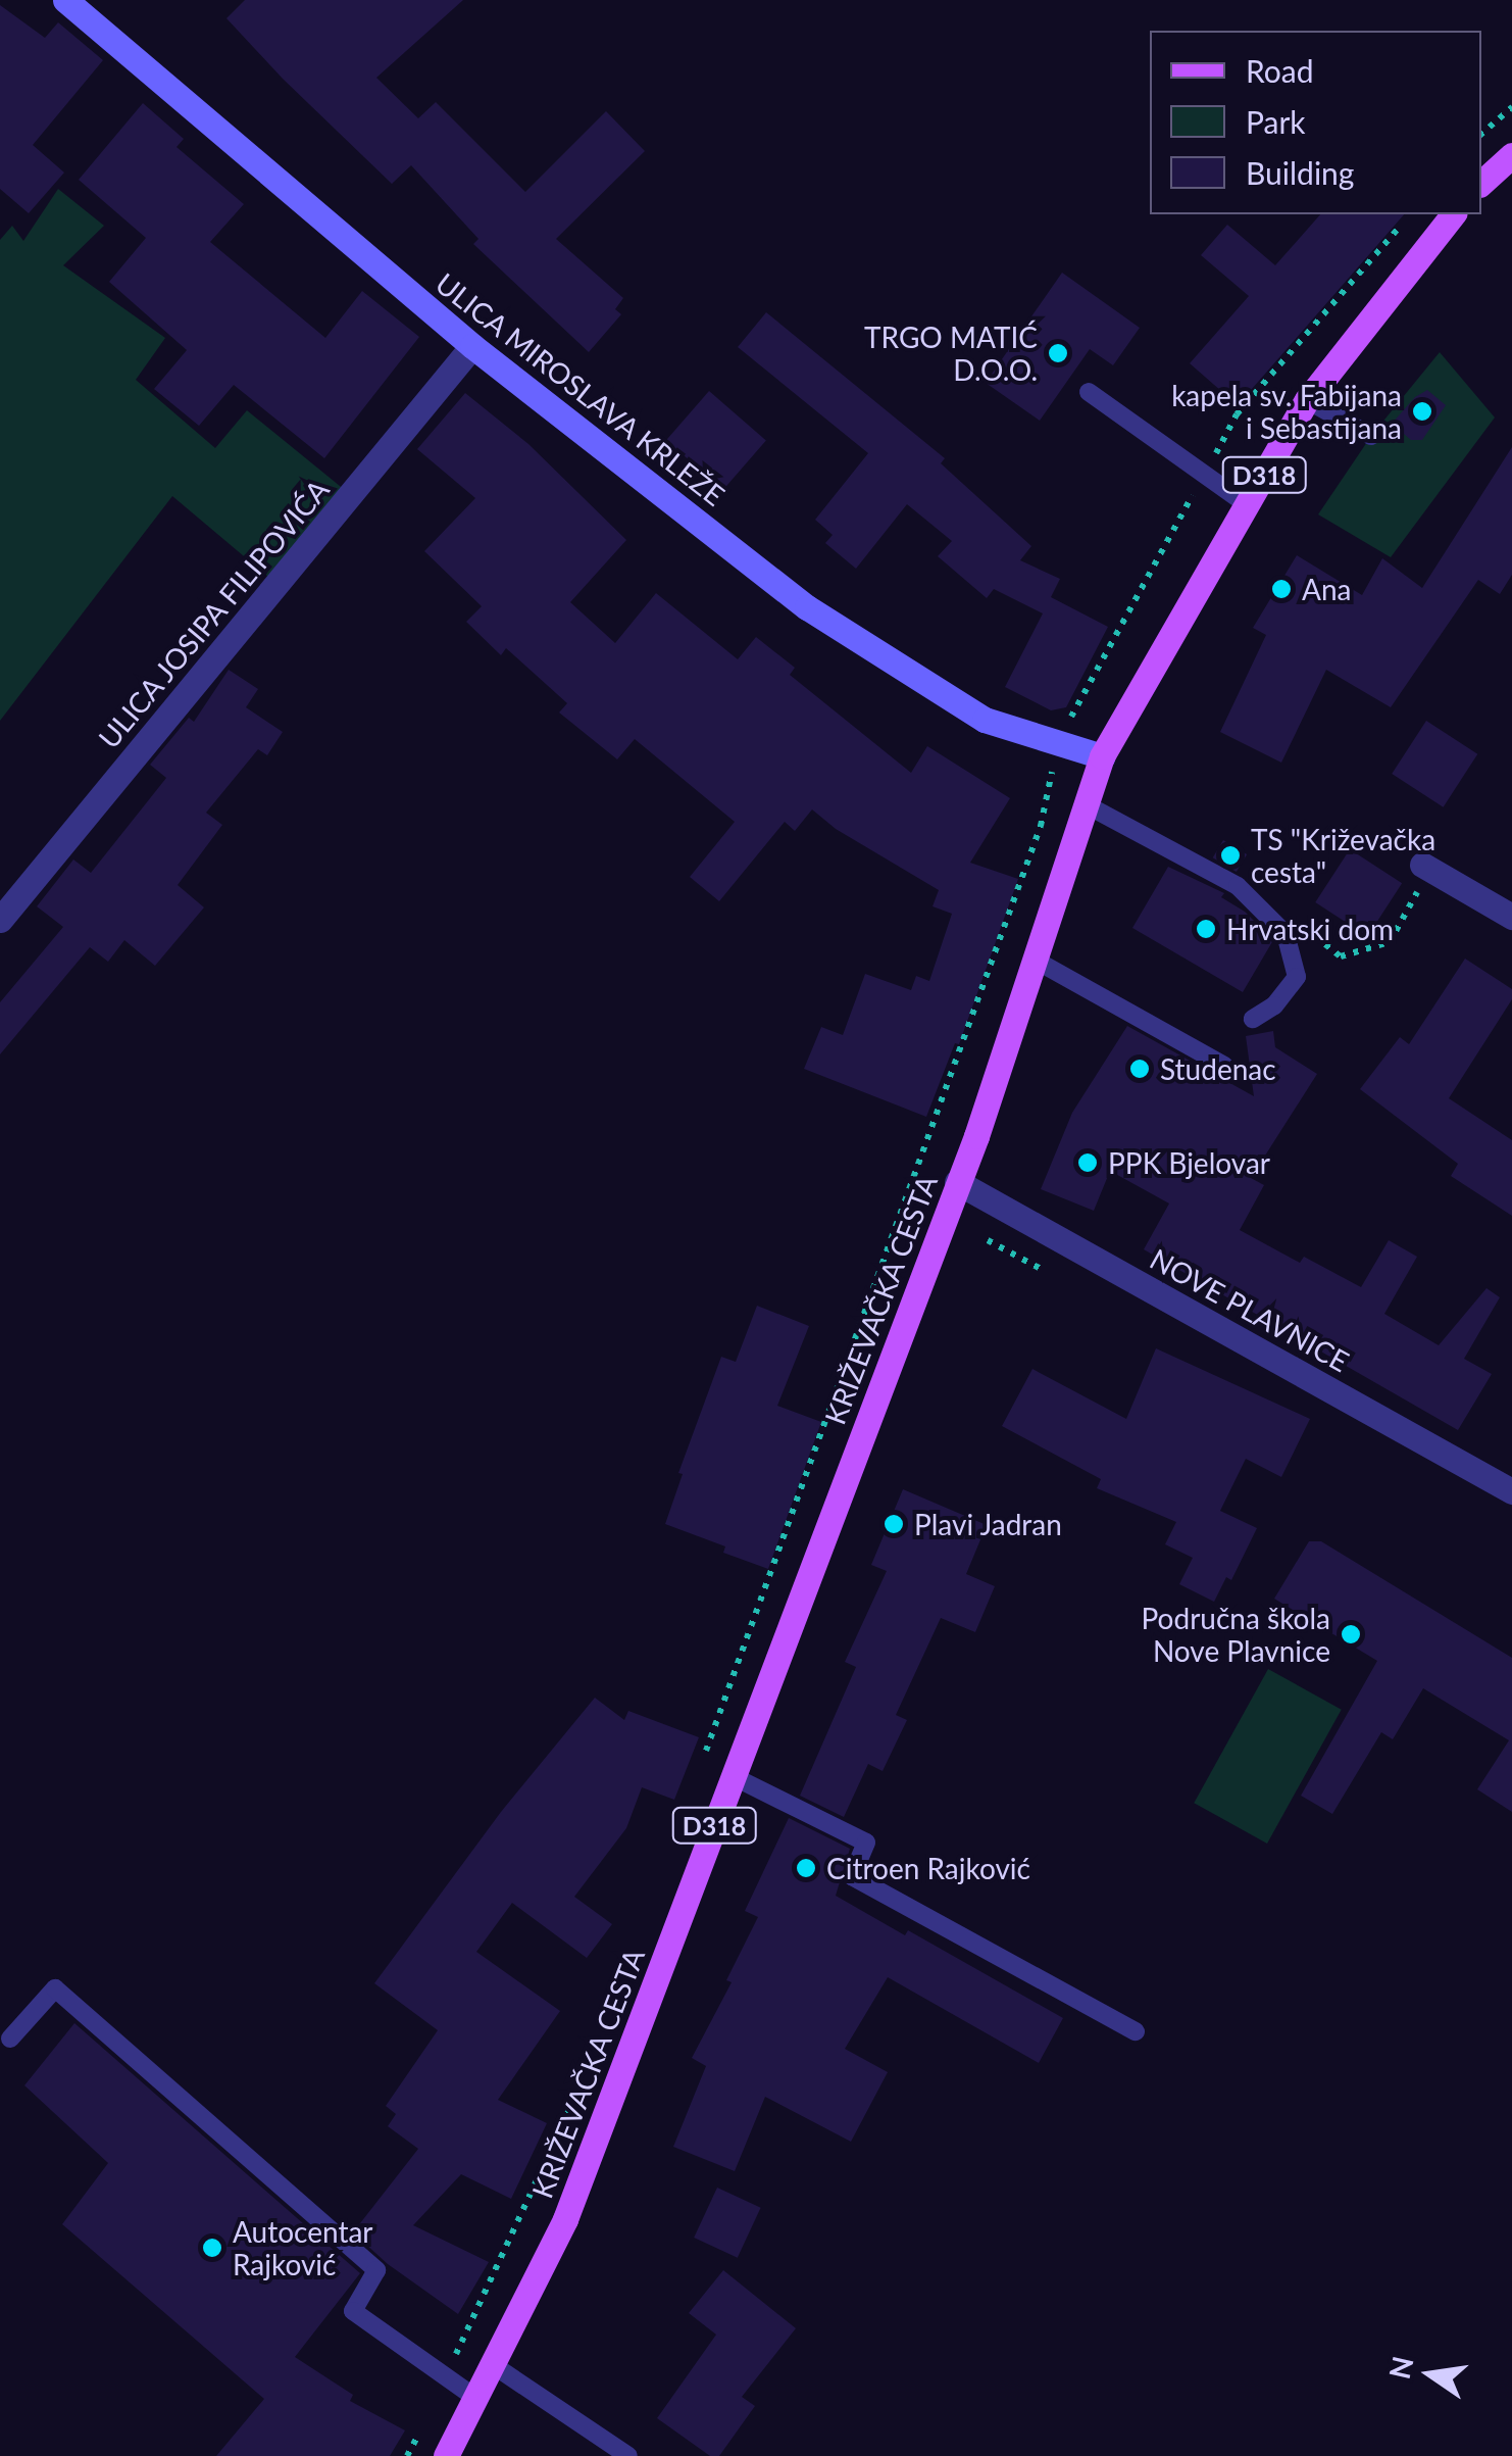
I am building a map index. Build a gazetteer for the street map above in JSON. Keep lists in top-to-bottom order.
{
  "streets": {
    "main road": ["ULICA MIROSLAVA KRLEŽE", "D318", "KRIŽEVAČKA CESTA"],
    "street": ["ULICA JOSIPA FILIPOVIĆA", "NOVE PLAVNICE"]
  },
  "crossings": [
    ["ULICA MIROSLAVA KRLEŽE", "ULICA JOSIPA FILIPOVIĆA"],
    ["ULICA MIROSLAVA KRLEŽE", "KRIŽEVAČKA CESTA"],
    ["KRIŽEVAČKA CESTA", "NOVE PLAVNICE"]
  ],
  "places": [
    "TRGO MATIĆ D.O.O.",
    "kapela sv. Fabijana i Sebastijana",
    "Ana",
    "TS \"Križevačka cesta\"",
    "Hrvatski dom",
    "Studenac",
    "PPK Bjelovar",
    "Plavi Jadran",
    "Područna škola Nove Plavnice",
    "Citroen Rajković",
    "Autocentar Rajković"
  ],
  "legend": ["Road", "Park", "Building"],
  "north": "left"
}
